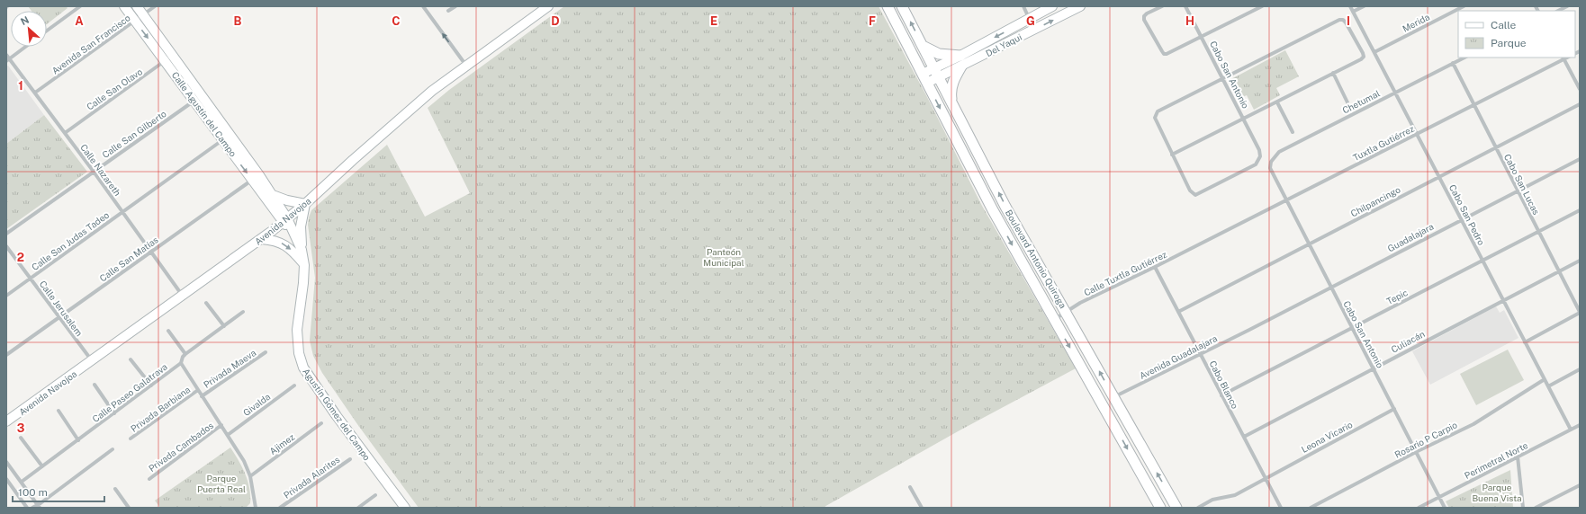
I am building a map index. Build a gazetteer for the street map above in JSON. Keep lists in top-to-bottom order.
{
  "streets": {
    "main road": ["Boulevard Antonio Quiroga"],
    "street": [
      "Merida",
      "Avenida San Francisco",
      "Del Yaqui",
      "Cabo San Antonio",
      "Calle San Olavo",
      "Chetumal",
      "Calle Agustín del Campo",
      "Calle San Gilberto",
      "Tuxtla Gutiérrez",
      "Calle Nazareth",
      "Cabo San Lucas",
      "Chilpancingo",
      "Cabo San Pedro",
      "Avenida Navojoa",
      "Guadalajara",
      "Calle San Judas Tadeo",
      "Calle San Matías",
      "Calle Tuxtla Gutiérrez",
      "Tepic",
      "Calle Jerusalem",
      "Culiacán",
      "Avenida Guadalajara",
      "Privada Maeva",
      "Cabo Blanco",
      "Calle Paseo Galatrava",
      "Givalda",
      "Privada Barbiana",
      "Agustín Gómez del Campo",
      "Leona Vicario",
      "Rosario P Carpio",
      "Ajimez",
      "Privada Cambados",
      "Perimetral Norte",
      "Privada Alarites"
    ]
  },
  "crossings": [
    ["Merida", "Cabo San Pedro"],
    ["Avenida San Francisco", "Calle Agustín del Campo"],
    ["Avenida San Francisco", "Calle Nazareth"],
    ["Del Yaqui", "Boulevard Antonio Quiroga"],
    ["Cabo San Antonio", "Chetumal"],
    ["Cabo San Antonio", "Tuxtla Gutiérrez"],
    ["Cabo San Antonio", "Chilpancingo"],
    ["Cabo San Antonio", "Guadalajara"],
    ["Cabo San Antonio", "Tepic"],
    ["Cabo San Antonio", "Culiacán"],
    ["Cabo San Antonio", "Leona Vicario"],
    ["Cabo San Antonio", "Rosario P Carpio"],
    ["Cabo San Antonio", "Perimetral Norte"],
    ["Calle San Olavo", "Calle Agustín del Campo"],
    ["Calle San Olavo", "Calle Nazareth"],
    ["Chetumal", "Cabo San Lucas"],
    ["Chetumal", "Cabo San Pedro"],
    ["Calle Agustín del Campo", "Calle San Gilberto"],
    ["Calle Agustín del Campo", "Avenida Navojoa"],
    ["Calle Agustín del Campo", "Calle San Judas Tadeo"],
    ["Calle Agustín del Campo", "Calle San Matías"],
    ["Calle Agustín del Campo", "Agustín Gómez del Campo"],
    ["Calle San Gilberto", "Calle Nazareth"],
    ["Tuxtla Gutiérrez", "Cabo San Lucas"],
    ["Tuxtla Gutiérrez", "Cabo San Pedro"],
    ["Tuxtla Gutiérrez", "Calle Tuxtla Gutiérrez"],
    ["Calle Nazareth", "Avenida Navojoa"],
    ["Calle Nazareth", "Calle San Judas Tadeo"],
    ["Calle Nazareth", "Calle San Matías"],
    ["Cabo San Lucas", "Chilpancingo"],
    ["Cabo San Lucas", "Guadalajara"],
    ["Cabo San Lucas", "Tepic"],
    ["Cabo San Lucas", "Culiacán"],
    ["Chilpancingo", "Cabo San Pedro"],
    ["Chilpancingo", "Cabo Blanco"],
    ["Cabo San Pedro", "Guadalajara"],
    ["Cabo San Pedro", "Tepic"],
    ["Cabo San Pedro", "Culiacán"],
    ["Cabo San Pedro", "Rosario P Carpio"],
    ["Cabo San Pedro", "Perimetral Norte"],
    ["Avenida Navojoa", "Calle Jerusalem"],
    ["Avenida Navojoa", "Agustín Gómez del Campo"],
    ["Guadalajara", "Avenida Guadalajara"],
    ["Calle San Judas Tadeo", "Calle Jerusalem"],
    ["Calle San Matías", "Calle Jerusalem"],
    ["Boulevard Antonio Quiroga", "Calle Tuxtla Gutiérrez"],
    ["Boulevard Antonio Quiroga", "Avenida Guadalajara"],
    ["Calle Tuxtla Gutiérrez", "Cabo Blanco"],
    ["Tepic", "Cabo Blanco"],
    ["Culiacán", "Cabo Blanco"],
    ["Avenida Guadalajara", "Cabo Blanco"],
    ["Cabo Blanco", "Leona Vicario"]
  ],
  "parks": ["Panteón Municipal", "Parque Puerta Real", "Parque Buena Vista"],
  "legend": ["Calle", "Parque"],
  "scale_bar": "100 m",
  "north": "top left",
  "grid": {
    "columns": [
      "A",
      "B",
      "C",
      "D",
      "E",
      "F",
      "G",
      "H",
      "I"
    ],
    "rows": ["1", "2", "3"]
  }
}
